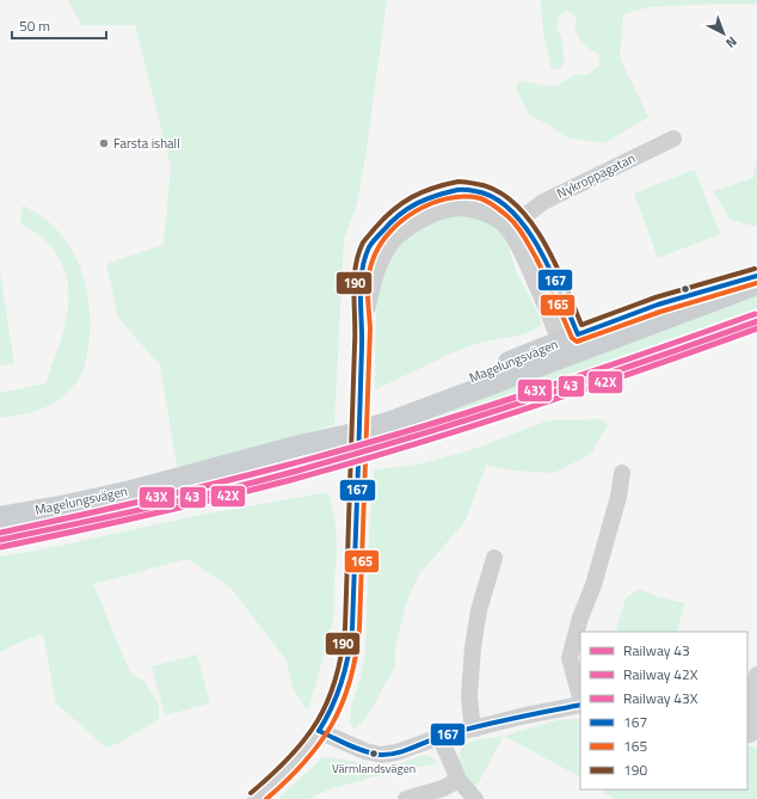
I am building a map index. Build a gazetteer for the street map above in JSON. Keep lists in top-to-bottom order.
{
  "streets": {
    "main road": ["Magelungsvägen"],
    "street": ["Nykroppagatan"]
  },
  "places": ["Farsta ishall", "Värmlandsvägen"],
  "lines": [
    "transit line 190",
    "transit line 167",
    "transit line 165",
    "rail line 43X",
    "rail line 43",
    "rail line 42X"
  ],
  "legend": [
    "Railway 43",
    "Railway 42X",
    "Railway 43X",
    "167",
    "165",
    "190"
  ],
  "scale_bar": "50 m",
  "north": "bottom right"
}
